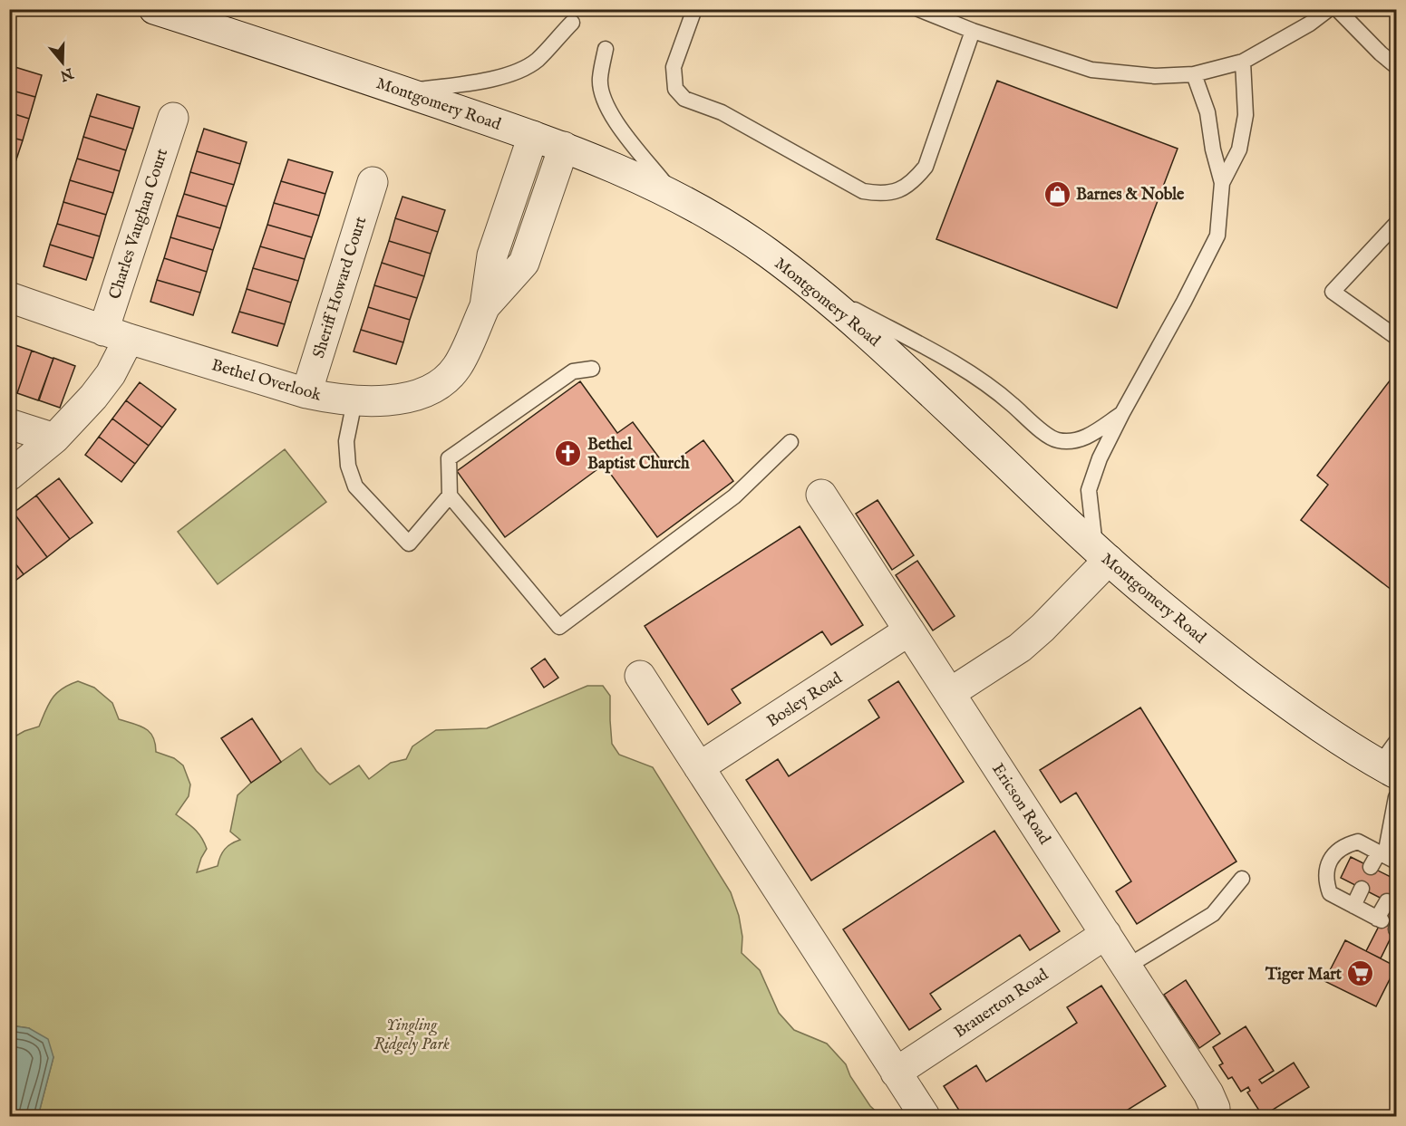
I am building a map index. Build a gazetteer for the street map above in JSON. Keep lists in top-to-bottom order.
{
  "streets": {
    "street": [
      "Montgomery Road",
      "Charles Vaughan Court",
      "Sheriff Howard Court",
      "Bethel Overlook",
      "Bosley Road",
      "Ericson Road",
      "Brauerton Road"
    ]
  },
  "crossings": [
    ["Montgomery Road", "Bethel Overlook"],
    ["Charles Vaughan Court", "Bethel Overlook"],
    ["Sheriff Howard Court", "Bethel Overlook"],
    ["Bosley Road", "Ericson Road"],
    ["Ericson Road", "Brauerton Road"]
  ],
  "parks": ["Yingling Ridgely Park"],
  "places": {
    "shop": ["Barnes & Noble"],
    "church": ["Bethel Baptist Church"],
    "supermarket": ["Tiger Mart"]
  },
  "north": "bottom"
}
